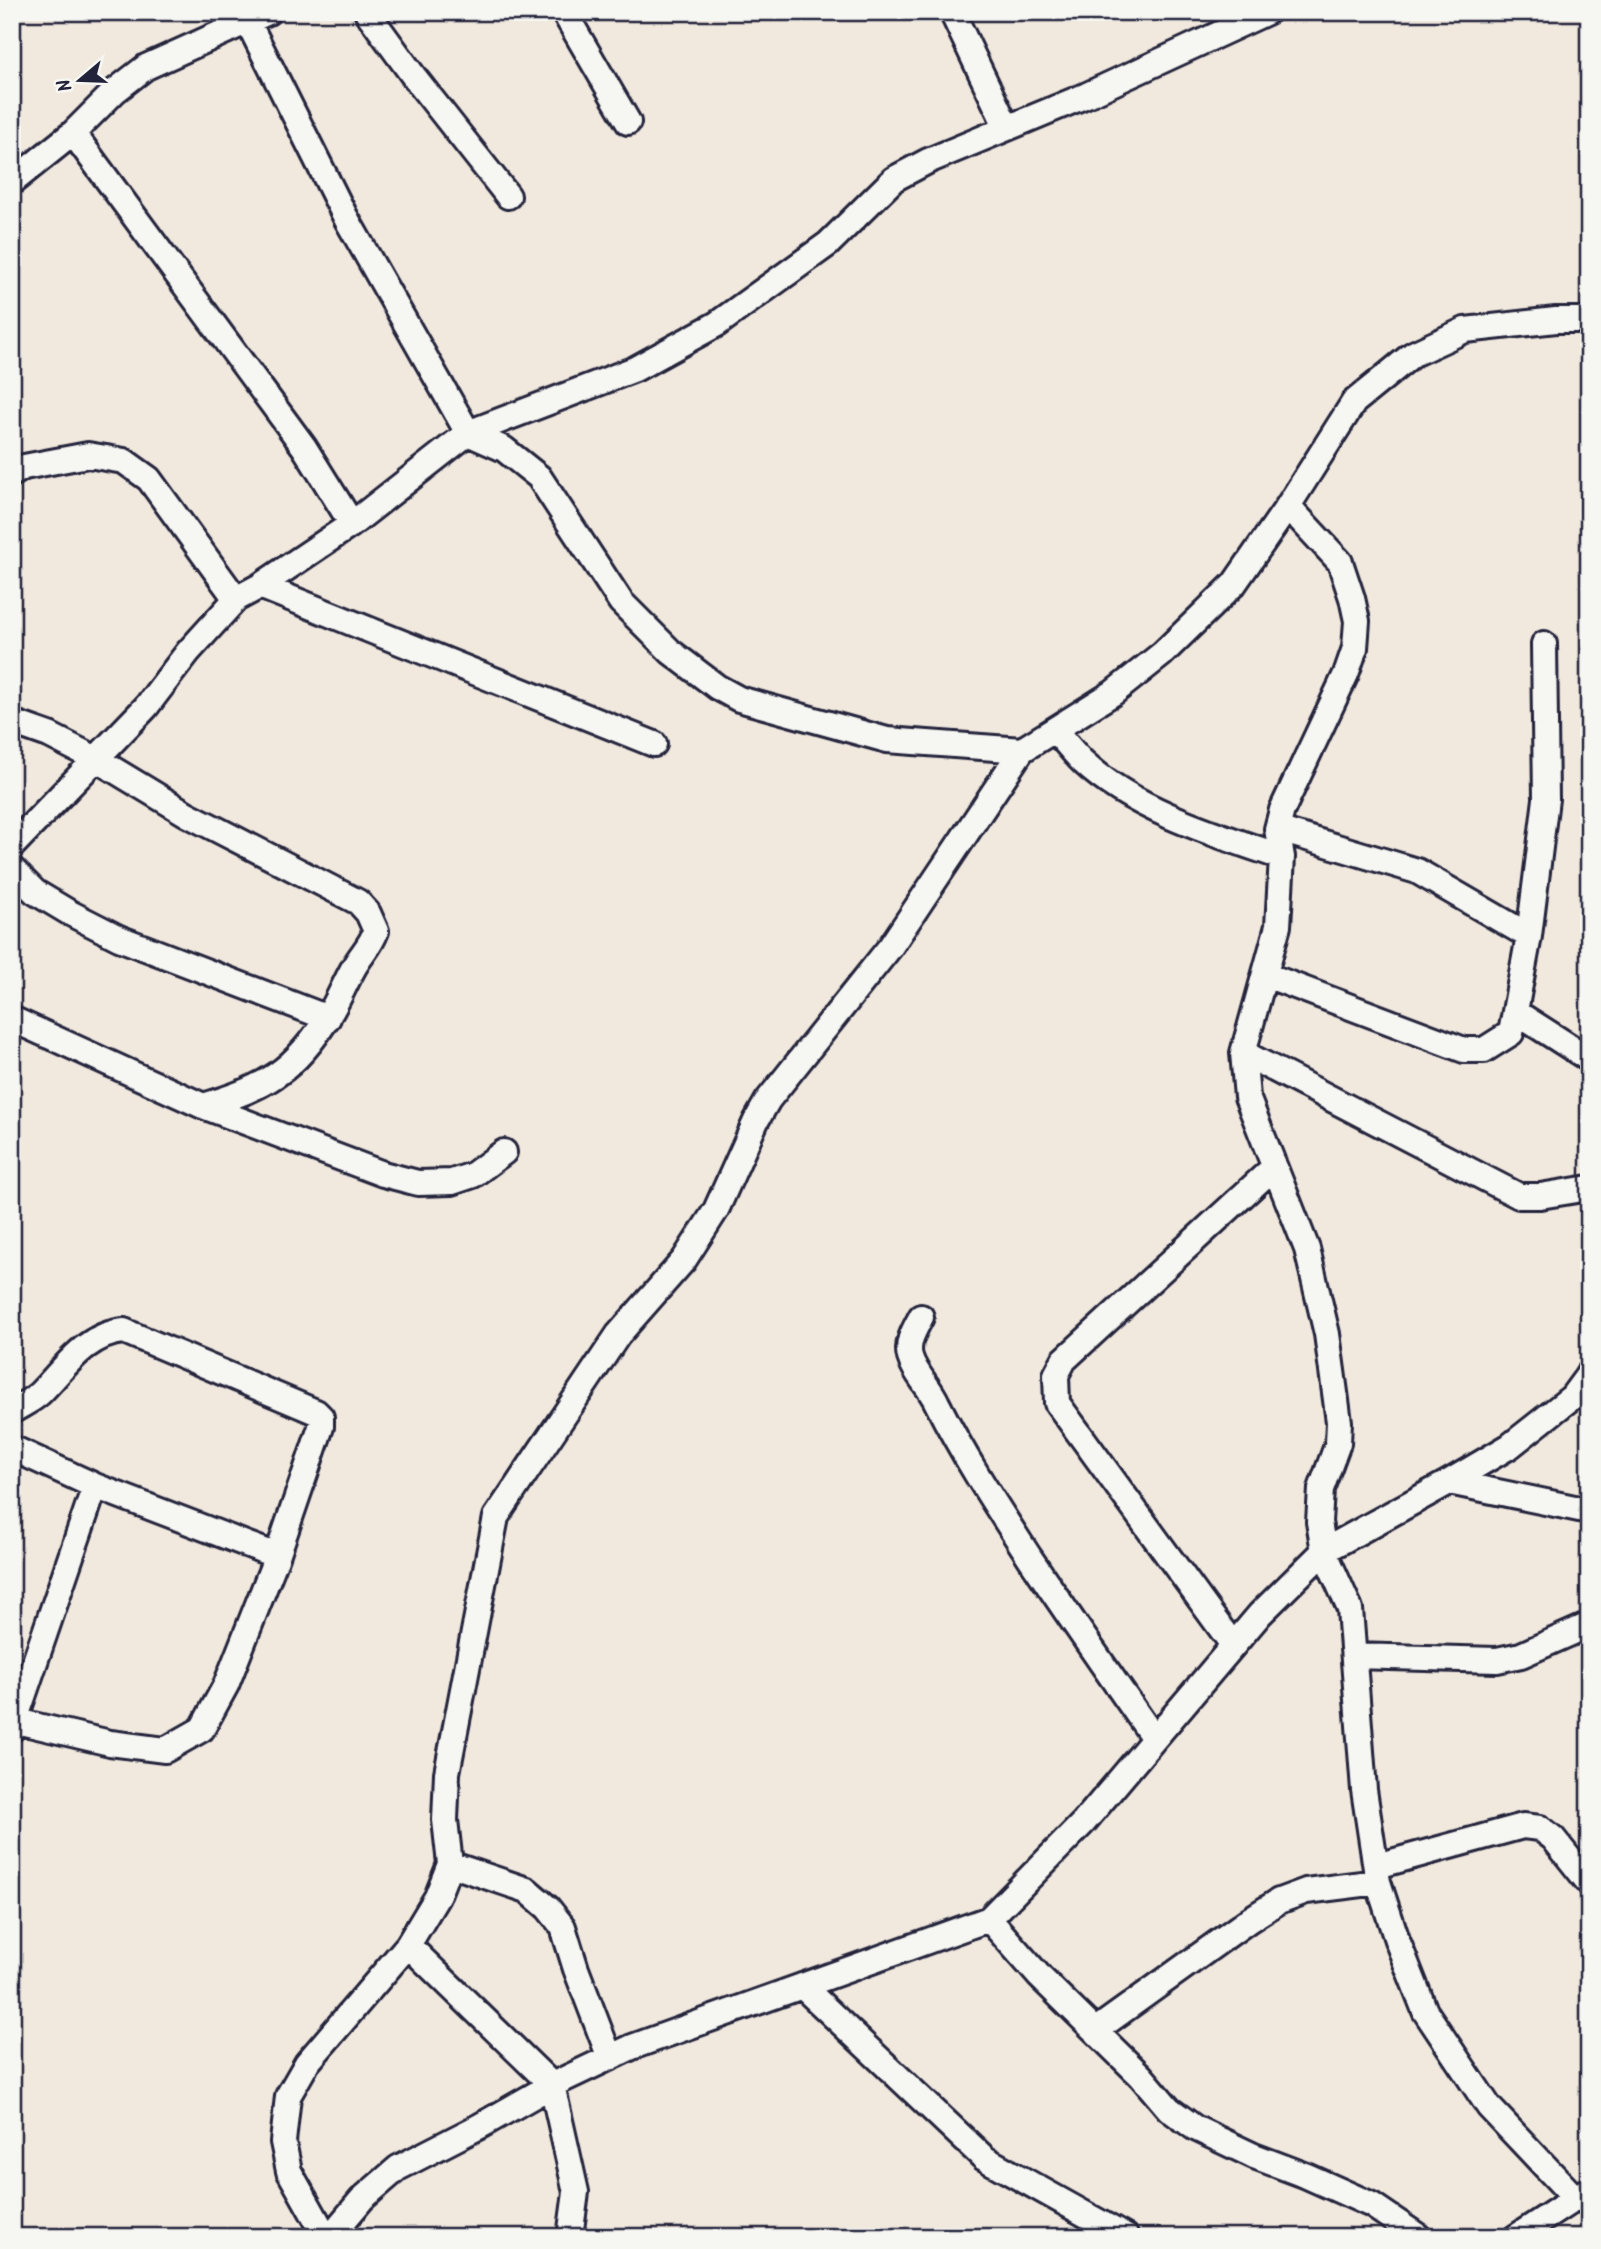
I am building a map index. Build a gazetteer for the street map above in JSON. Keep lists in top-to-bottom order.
{
  "north": "left"
}
